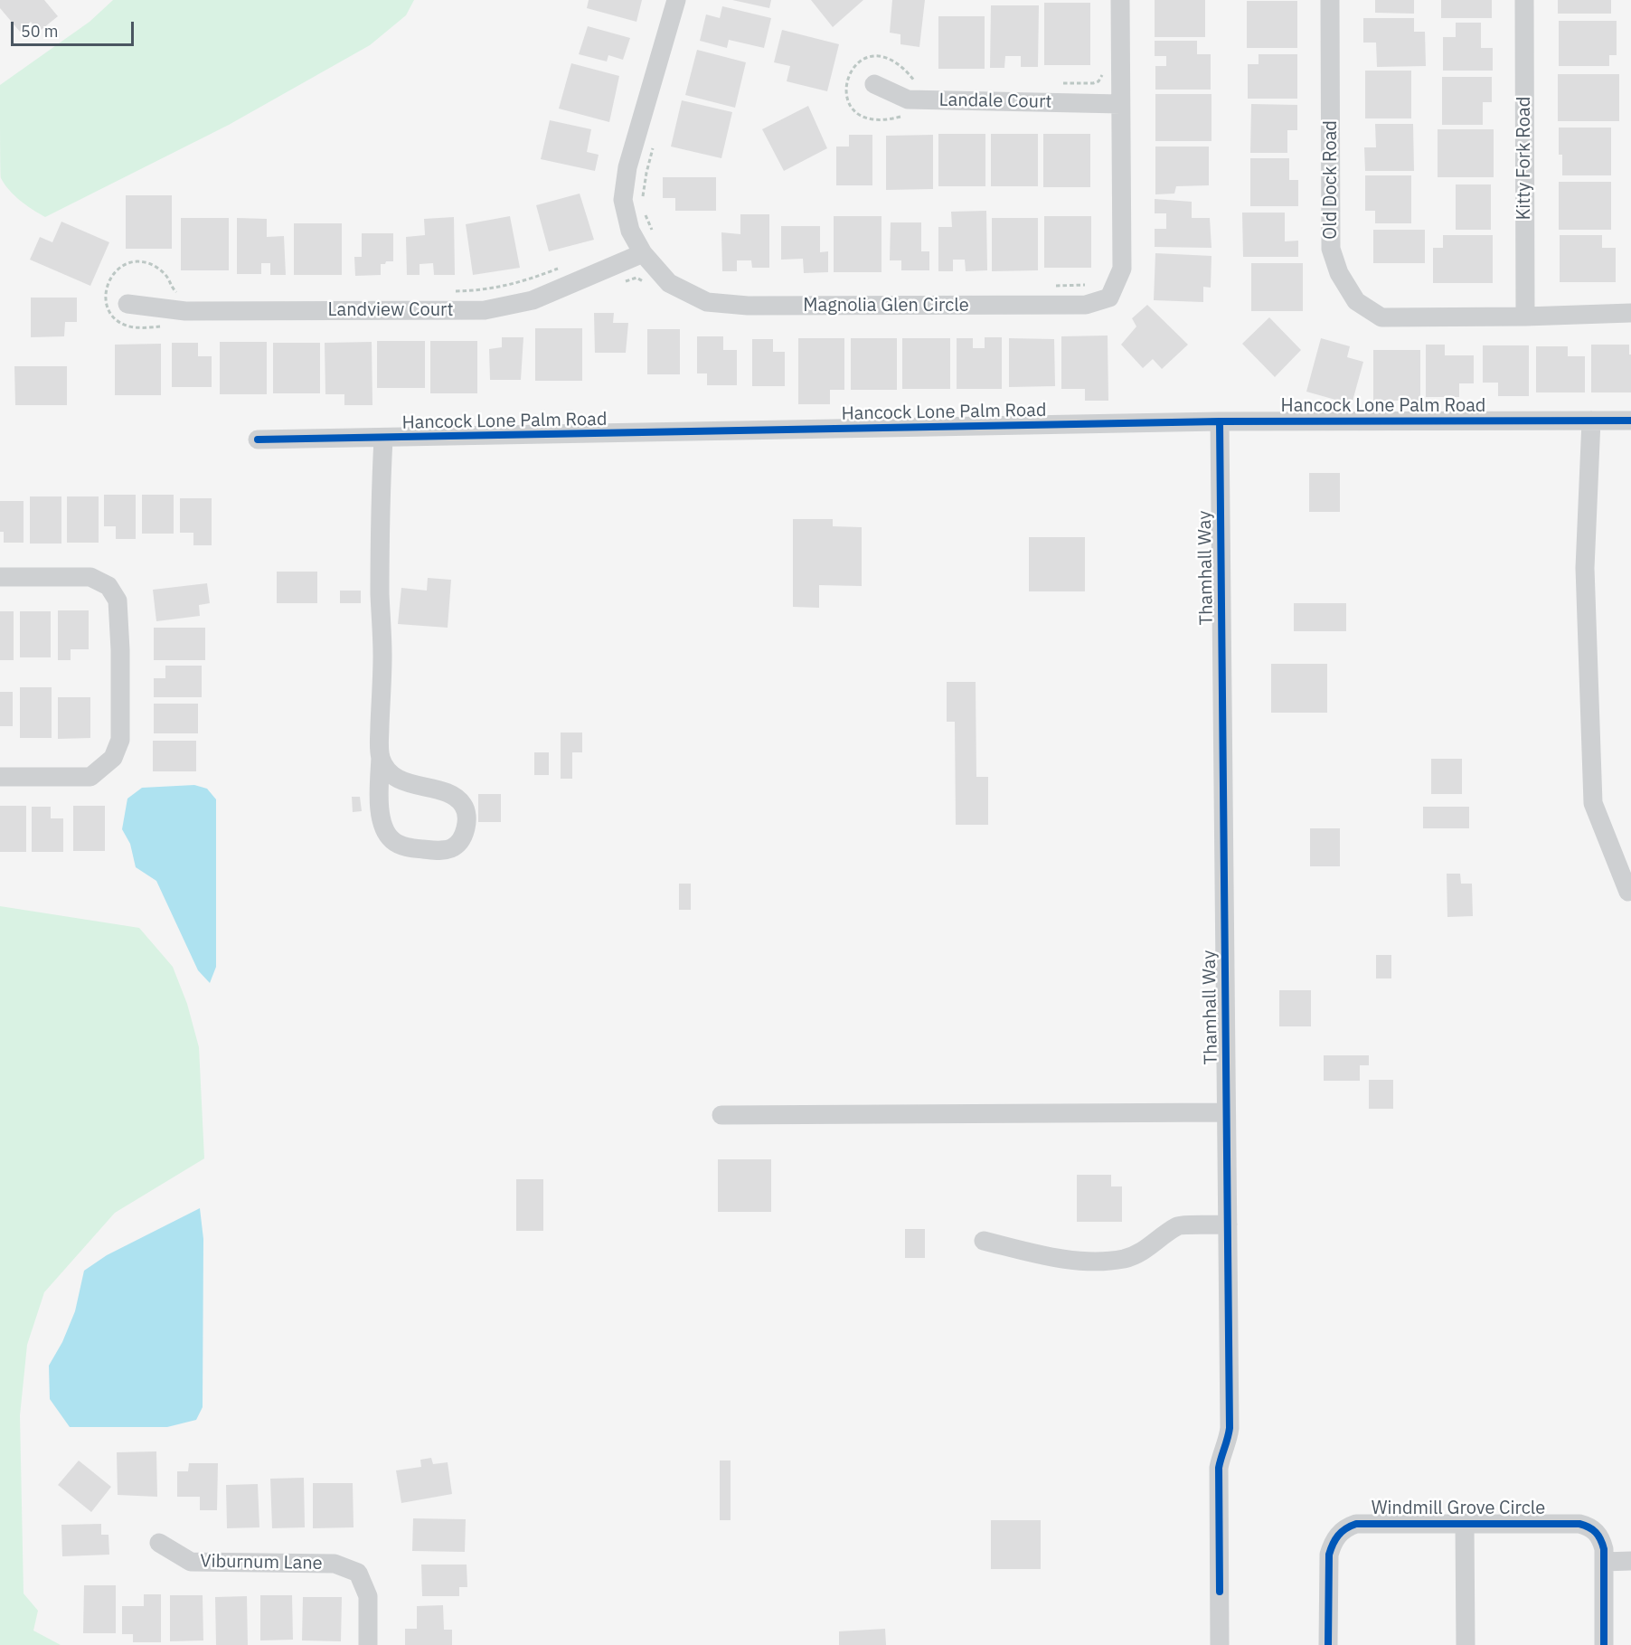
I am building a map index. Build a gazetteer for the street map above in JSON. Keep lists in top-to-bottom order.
{
  "streets": {
    "street": [
      "Landale Court",
      "Kitty Fork Road",
      "Old Dock Road",
      "Magnolia Glen Circle",
      "Landview Court",
      "Hancock Lone Palm Road",
      "Thamhall Way",
      "Windmill Grove Circle",
      "Viburnum Lane"
    ]
  },
  "crossings": [
    ["Landale Court", "Magnolia Glen Circle"],
    ["Kitty Fork Road", "Old Dock Road"],
    ["Magnolia Glen Circle", "Landview Court"],
    ["Hancock Lone Palm Road", "Thamhall Way"]
  ],
  "scale_bar": "50 m"
}
